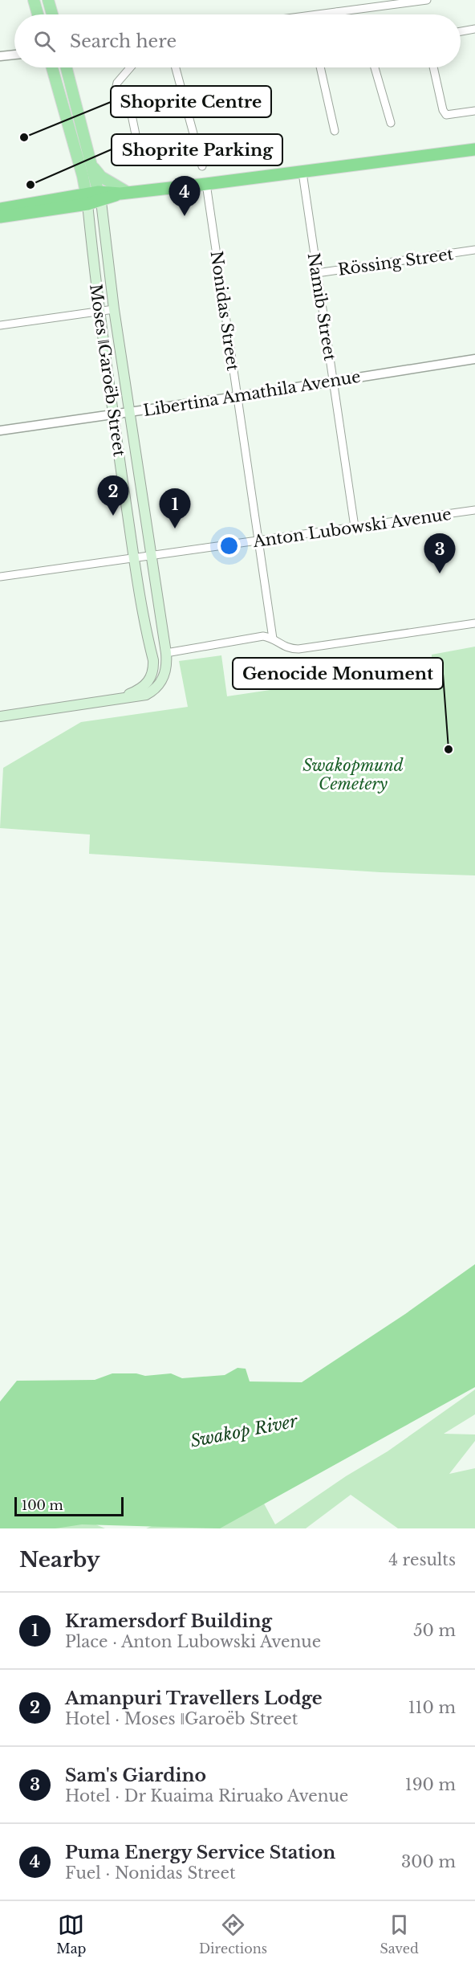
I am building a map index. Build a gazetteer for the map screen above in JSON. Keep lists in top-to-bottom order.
{
  "streets": {
    "main road": ["Moses ǁGaroëb Street"],
    "street": [
      "Rössing Street",
      "Namib Street",
      "Nonidas Street",
      "Libertina Amathila Avenue",
      "Anton Lubowski Avenue"
    ]
  },
  "crossings": [
    ["Rössing Street", "Namib Street"],
    ["Namib Street", "Libertina Amathila Avenue"],
    ["Namib Street", "Anton Lubowski Avenue"],
    ["Nonidas Street", "Libertina Amathila Avenue"],
    ["Nonidas Street", "Anton Lubowski Avenue"],
    ["Moses ǁGaroëb Street", "Libertina Amathila Avenue"],
    ["Moses ǁGaroëb Street", "Anton Lubowski Avenue"]
  ],
  "water": ["Swakop River"],
  "parks": ["Swakopmund Cemetery"],
  "places": ["Shoprite Centre", "Shoprite Parking", "Genocide Monument"],
  "scale_bar": "100 m",
  "page": {
    "search": "Search here",
    "pins": [
      "4",
      "2",
      "1",
      "3"
    ],
    "scale": "100 m",
    "heading": ["Nearby", "4 results"],
    "list": [
      {
        "mark": "1",
        "name": "Kramersdorf Building",
        "note": "Place · Anton Lubowski Avenue",
        "value": "50 m"
      },
      {
        "mark": "2",
        "name": "Amanpuri Travellers Lodge",
        "note": "Hotel · Moses ǁGaroëb Street",
        "value": "110 m"
      },
      {
        "mark": "3",
        "name": "Sam's Giardino",
        "note": "Hotel · Dr Kuaima Riruako Avenue",
        "value": "190 m"
      },
      {
        "mark": "4",
        "name": "Puma Energy Service Station",
        "note": "Fuel · Nonidas Street",
        "value": "300 m"
      }
    ],
    "nav": ["Map", "Directions", "Saved"]
  }
}
